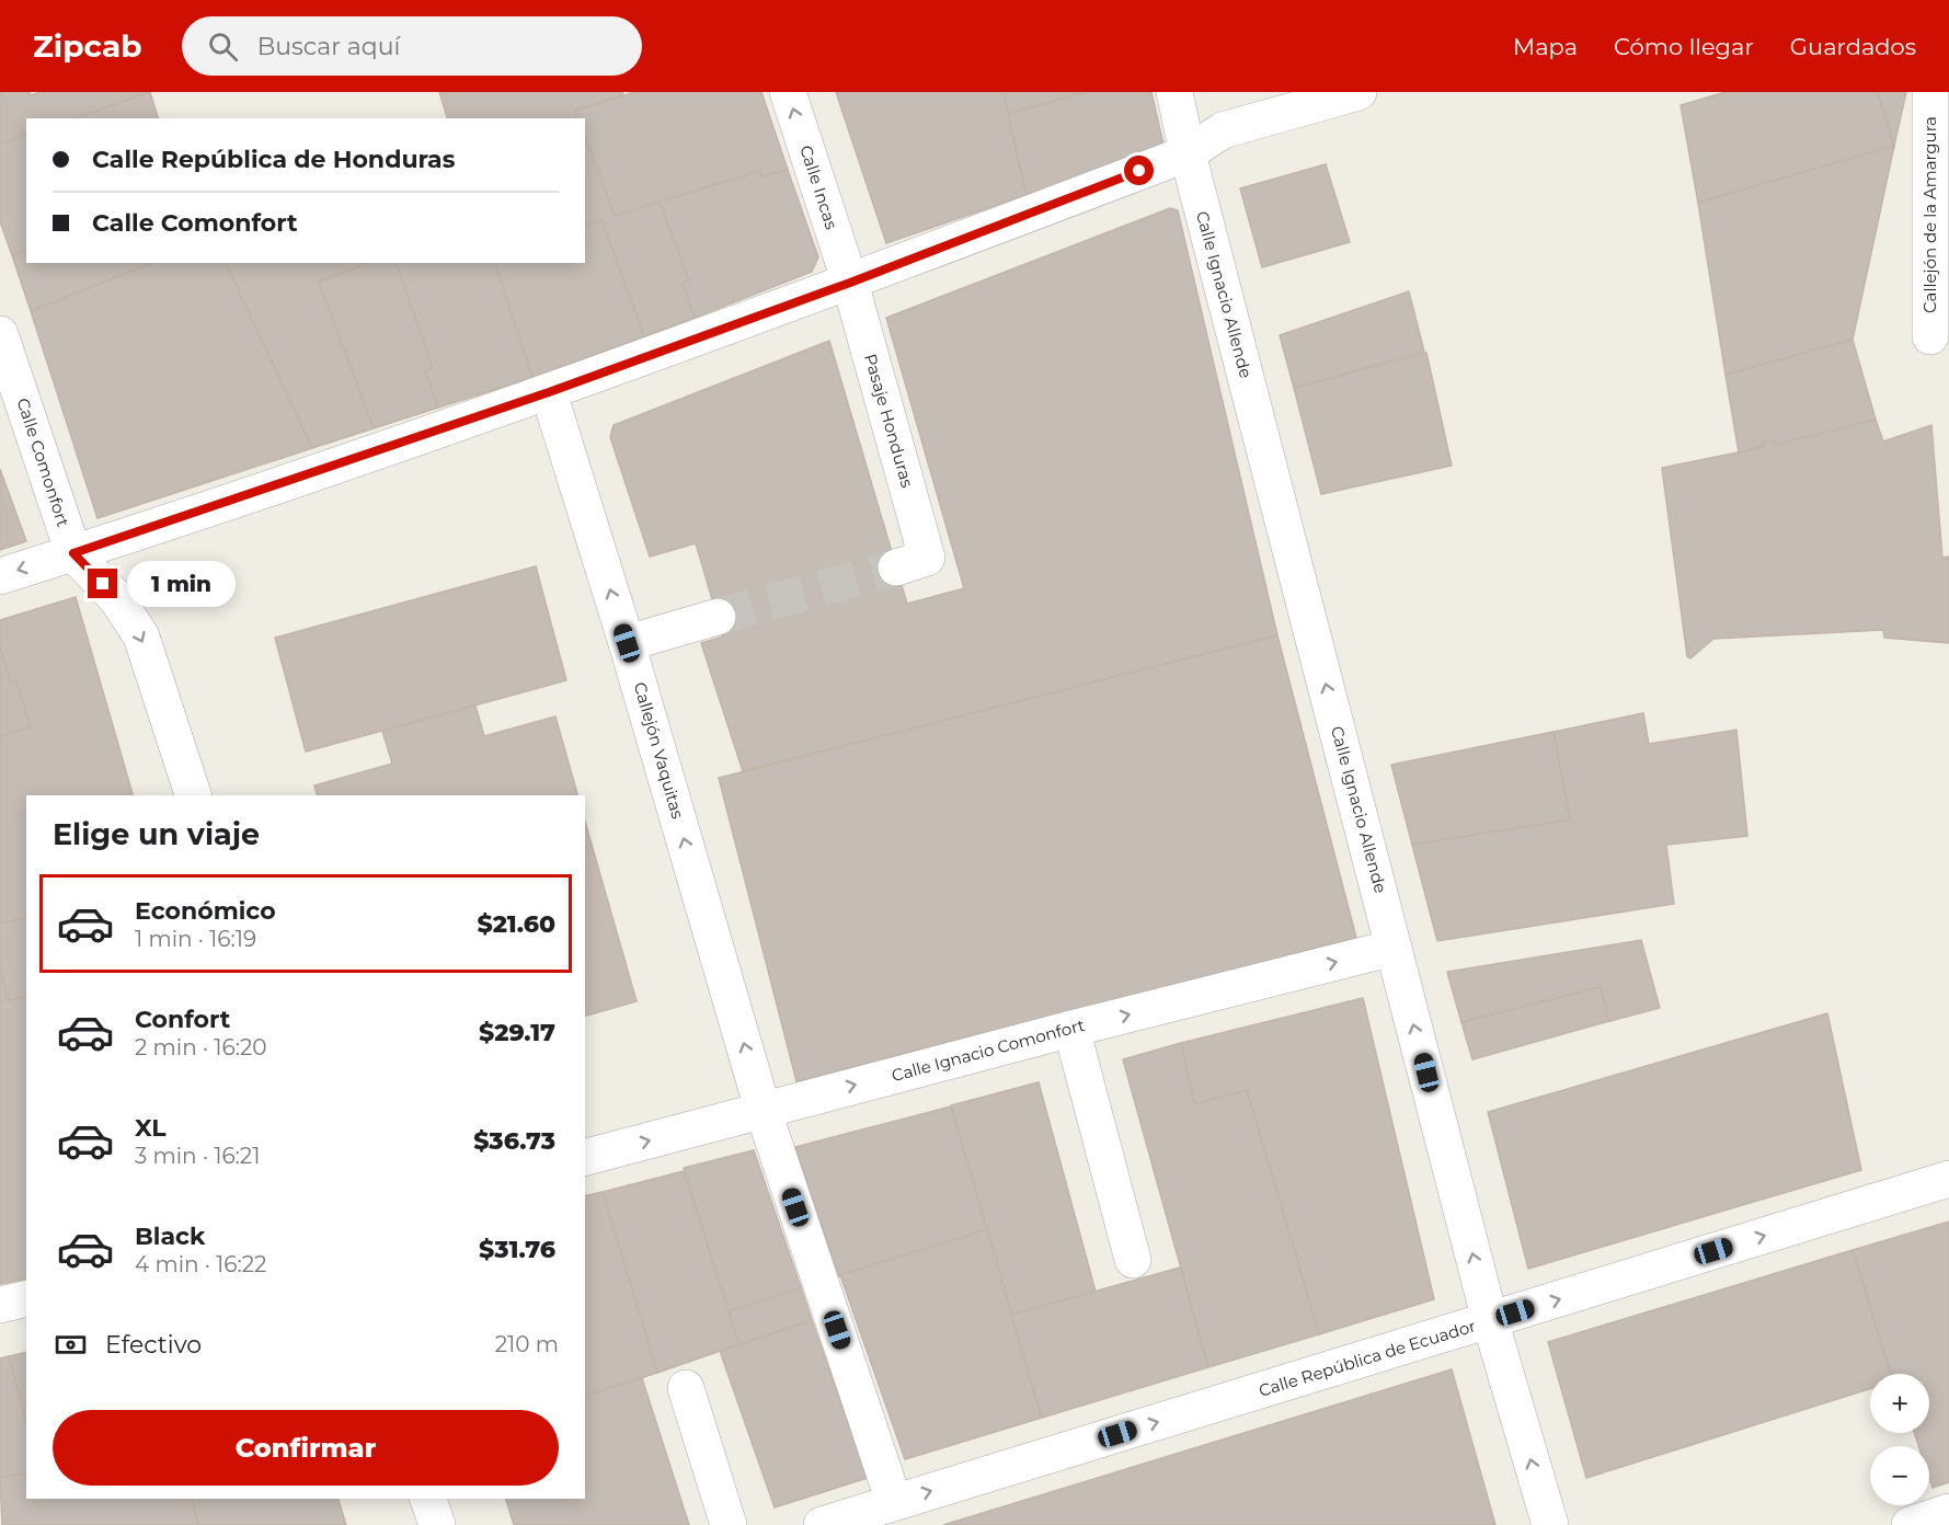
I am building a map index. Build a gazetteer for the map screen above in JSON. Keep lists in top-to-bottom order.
{
  "streets": {
    "street": [
      "Calle Incas",
      "Callejón de la Amargura",
      "Calle Ignacio Allende",
      "Pasaje Honduras",
      "Calle Comonfort",
      "Callejón Vaquitas",
      "Calle Ignacio Comonfort",
      "Calle República de Ecuador"
    ]
  },
  "crossings": [
    ["Calle Incas", "Pasaje Honduras"],
    ["Calle Ignacio Allende", "Calle Ignacio Comonfort"],
    ["Calle Ignacio Allende", "Calle República de Ecuador"],
    ["Callejón Vaquitas", "Calle Ignacio Comonfort"],
    ["Callejón Vaquitas", "Calle República de Ecuador"]
  ],
  "one_way": [
    "Calle Incas",
    "Calle Ignacio Allende",
    "Calle Comonfort",
    "Callejón Vaquitas",
    "Calle Ignacio Comonfort",
    "Calle República de Ecuador"
  ],
  "page": {
    "header": "Zipcab",
    "search": "Buscar aquí",
    "nav": ["Mapa", "Cómo llegar", "Guardados"],
    "banner": ["Calle República de Honduras", "Calle Comonfort"],
    "bubble": "1 min",
    "heading": "Elige un viaje",
    "list": [
      {
        "name": "Económico",
        "note": "1 min · 16:19",
        "value": "$21.60"
      },
      {
        "name": "Confort",
        "note": "2 min · 16:20",
        "value": "$29.17"
      },
      {
        "name": "XL",
        "note": "3 min · 16:21",
        "value": "$36.73"
      },
      {
        "name": "Black",
        "note": "4 min · 16:22",
        "value": "$31.76"
      }
    ],
    "pay": ["Efectivo", "210 m"],
    "map_buttons": ["+", "−"],
    "buttons": "Confirmar"
  }
}
